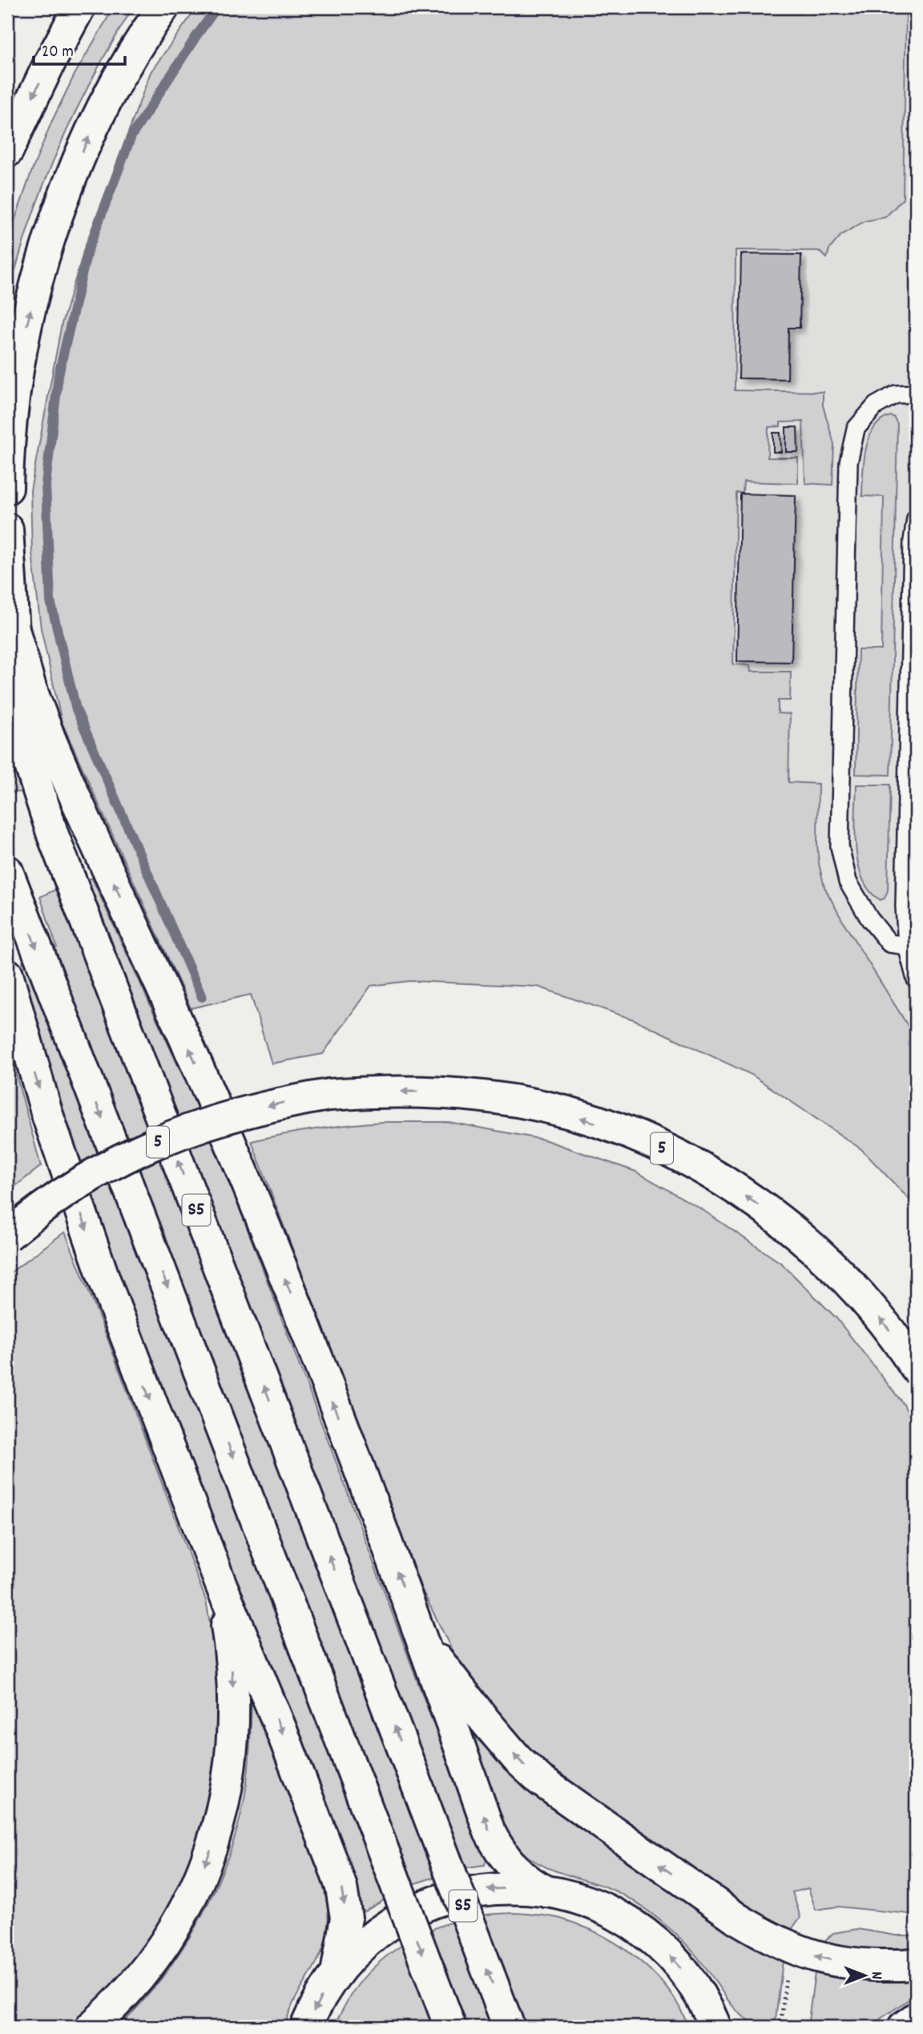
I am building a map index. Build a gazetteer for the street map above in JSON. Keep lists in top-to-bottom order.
{
  "streets": {
    "main road": ["5", "S5"]
  },
  "scale_bar": "20 m",
  "north": "right"
}
